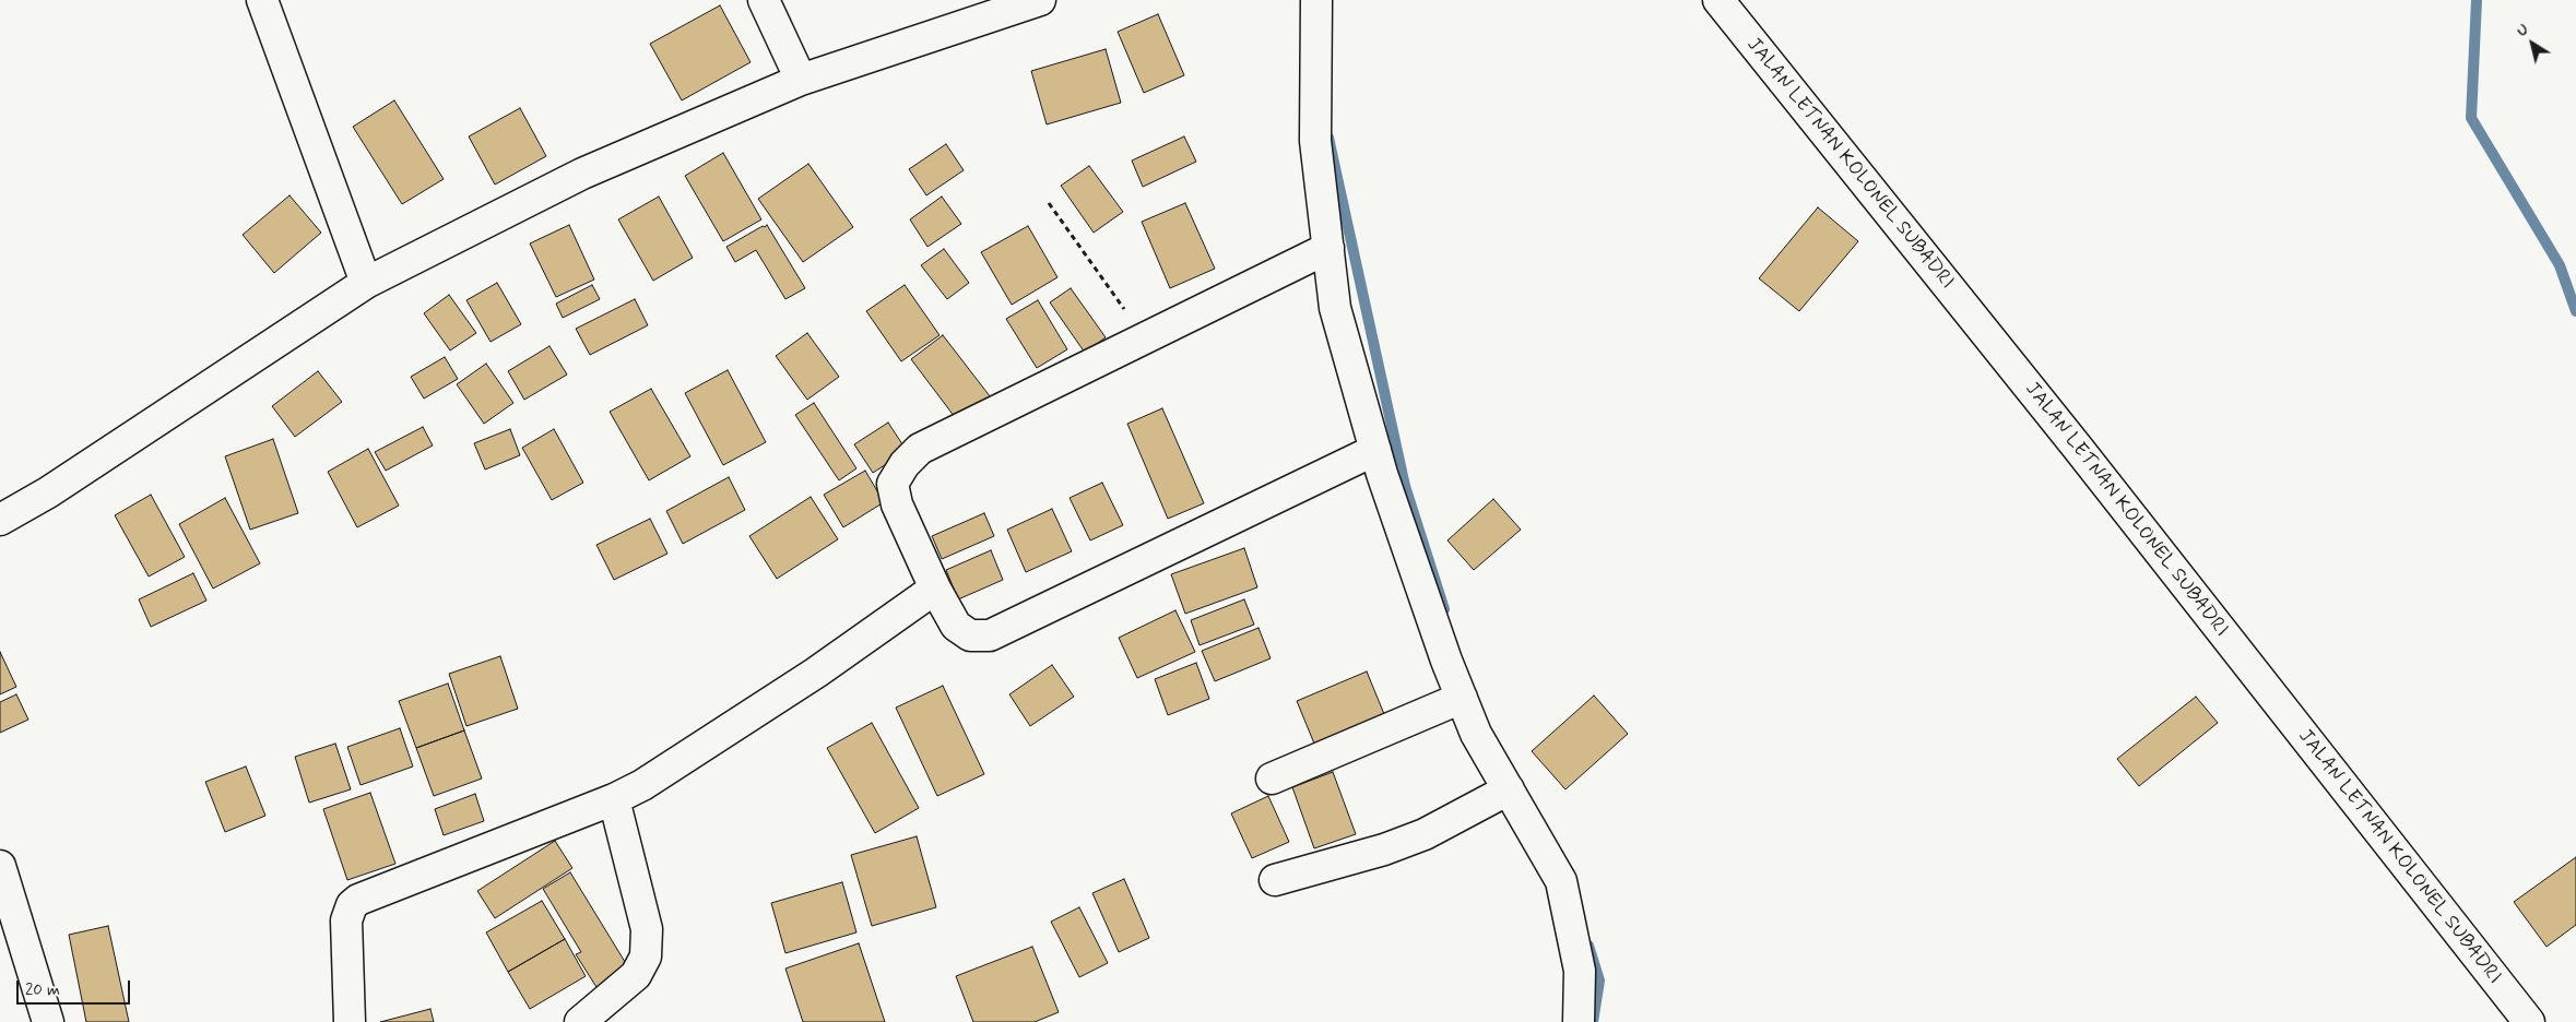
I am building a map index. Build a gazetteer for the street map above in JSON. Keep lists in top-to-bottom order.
{
  "streets": {
    "street": ["JALAN LETNAN KOLONEL SUBADRI"]
  },
  "scale_bar": "20 m",
  "north": "top left"
}
